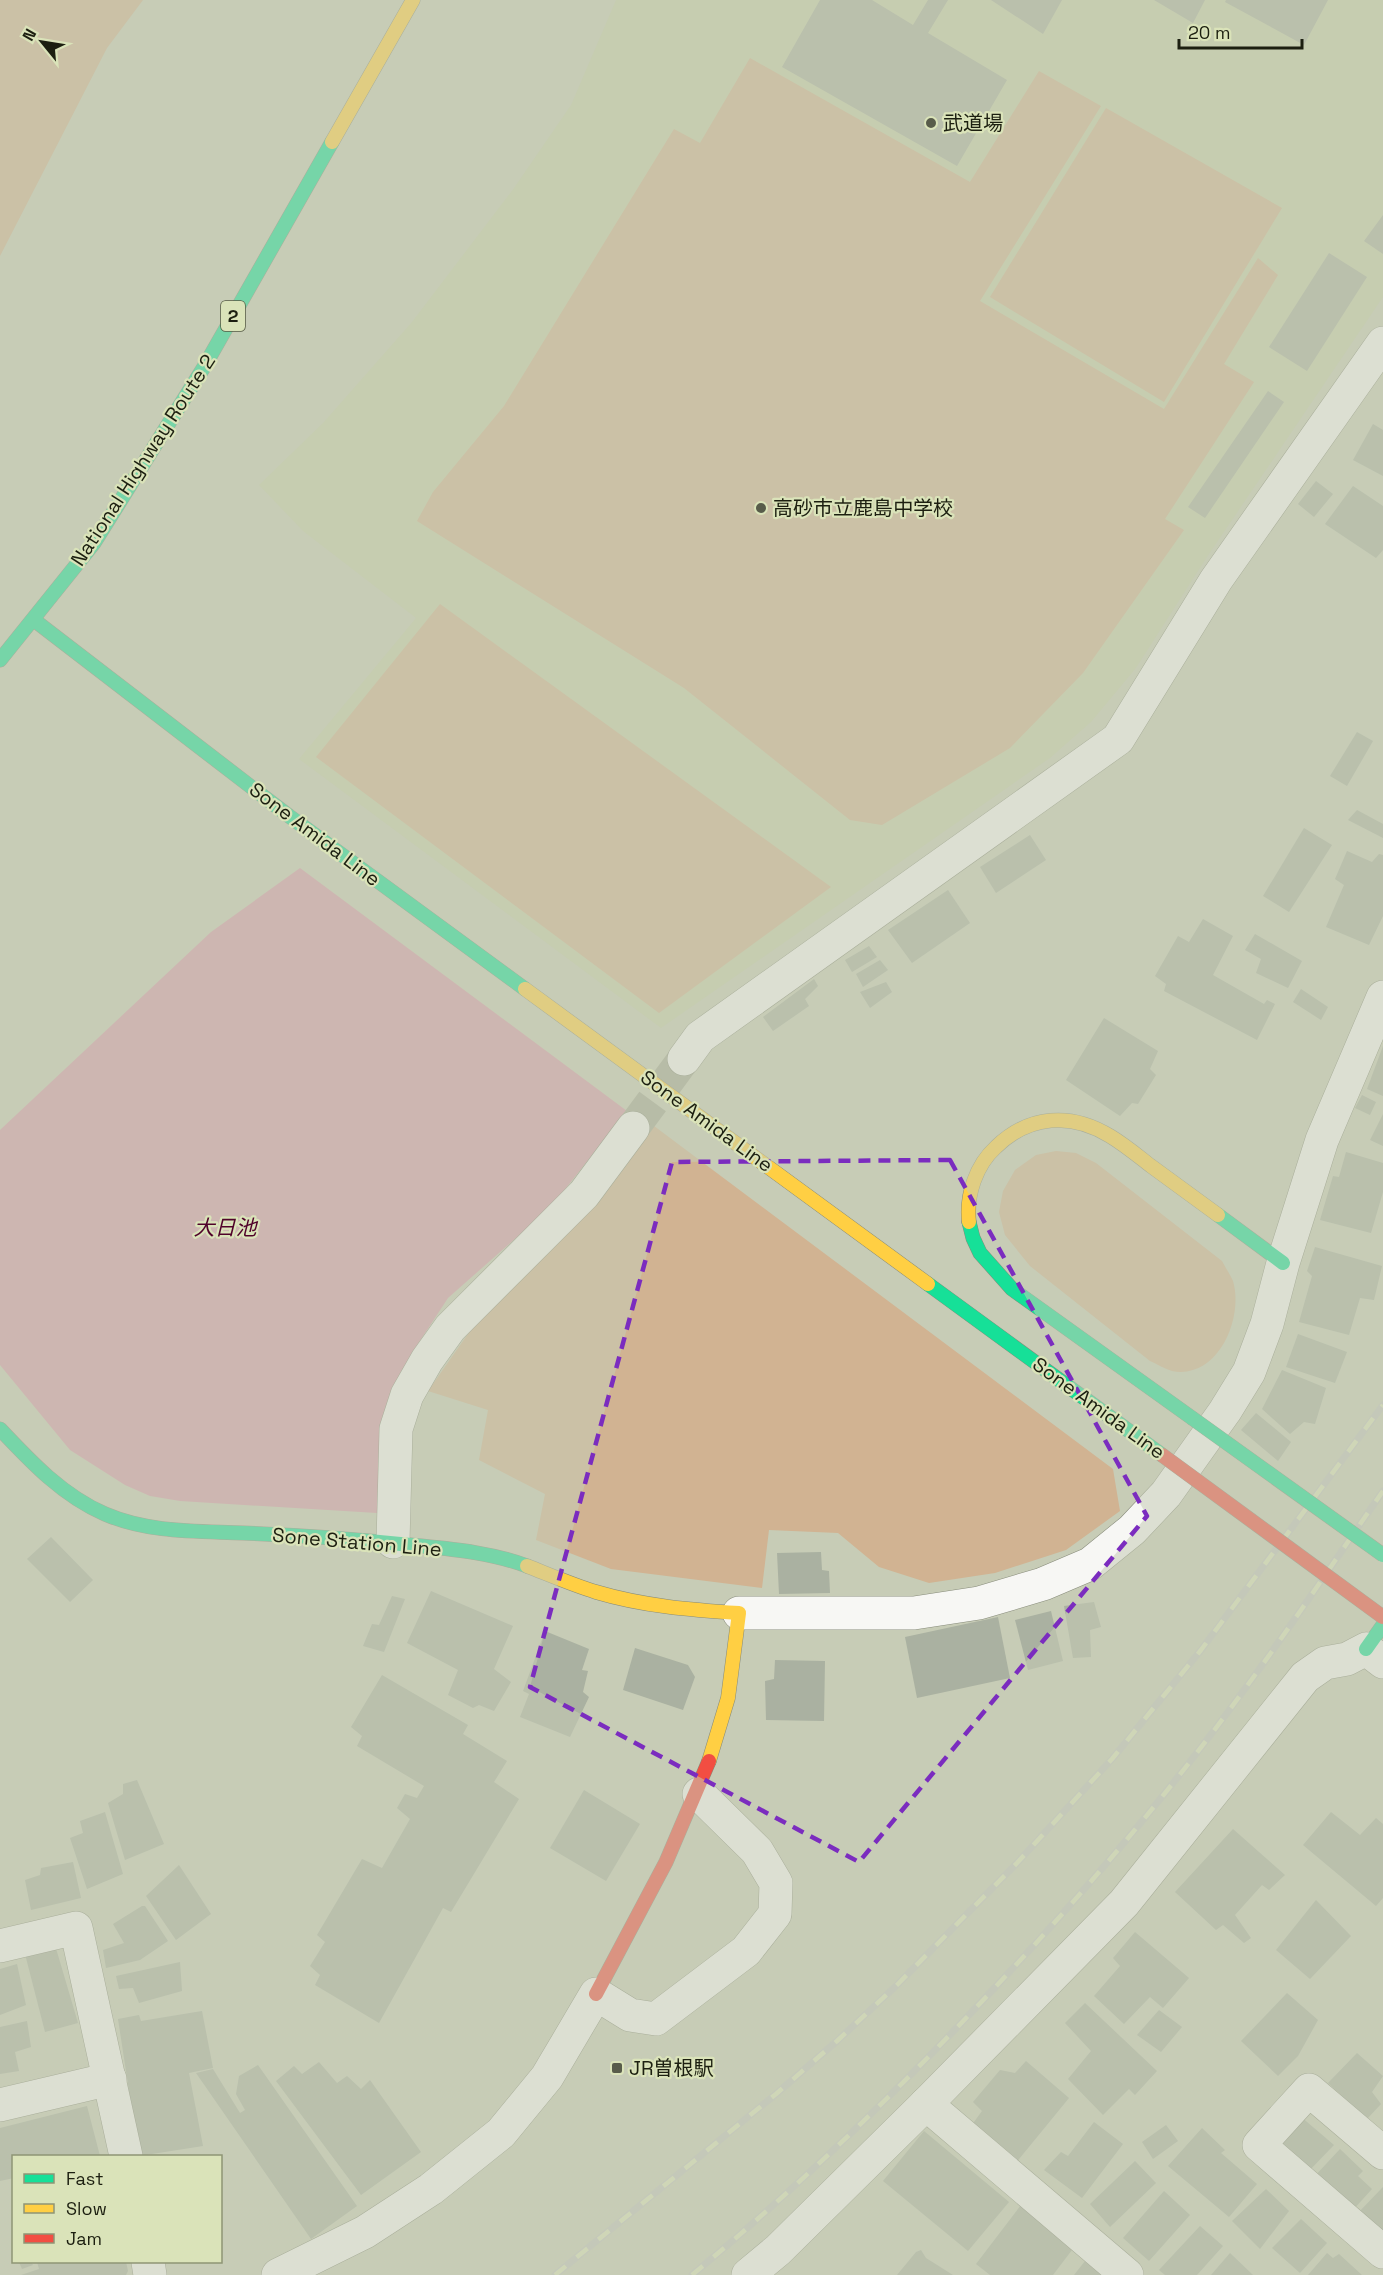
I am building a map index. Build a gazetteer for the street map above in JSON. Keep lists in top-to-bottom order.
{
  "streets": {
    "main road": [
      "2",
      "National Highway Route 2",
      "Sone Amida Line",
      "Sone Station Line"
    ]
  },
  "crossings": [
    ["National Highway Route 2", "Sone Amida Line"]
  ],
  "water": ["大日池"],
  "places": {
    "other": ["武道場", "高砂市立鹿島中学校"],
    "transit": ["JR曽根駅"]
  },
  "legend": ["Fast", "Slow", "Jam"],
  "scale_bar": "20 m",
  "north": "top left"
}
